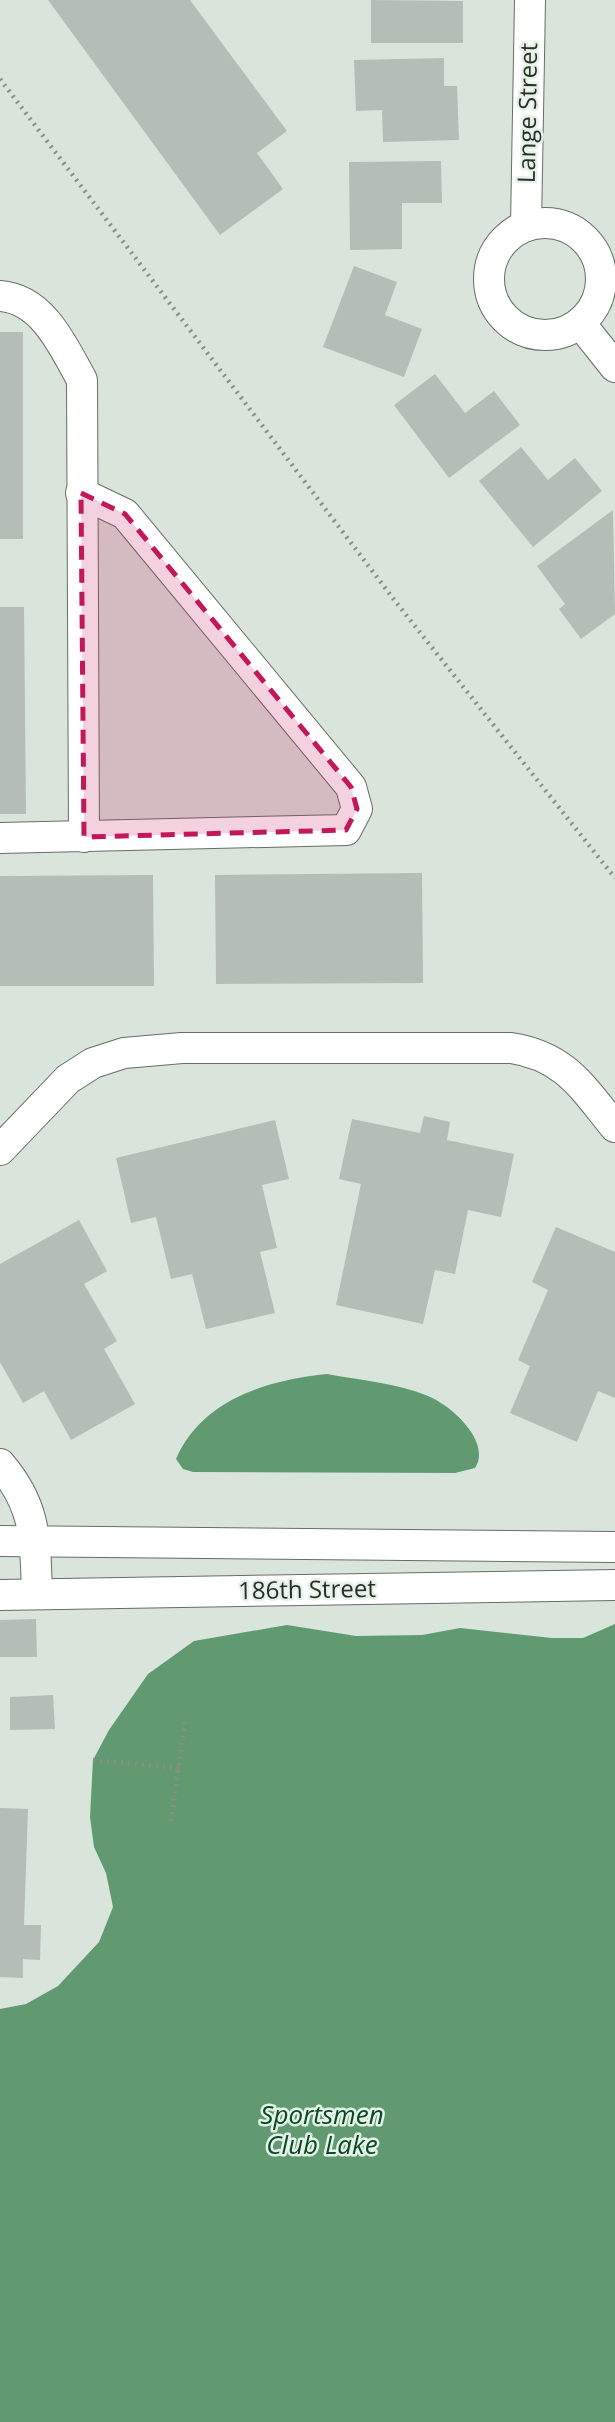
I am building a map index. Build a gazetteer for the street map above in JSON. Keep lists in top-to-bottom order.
{
  "streets": {
    "street": ["Lange Street", "186th Street"]
  },
  "water": ["Sportsmen Club Lake"]
}
